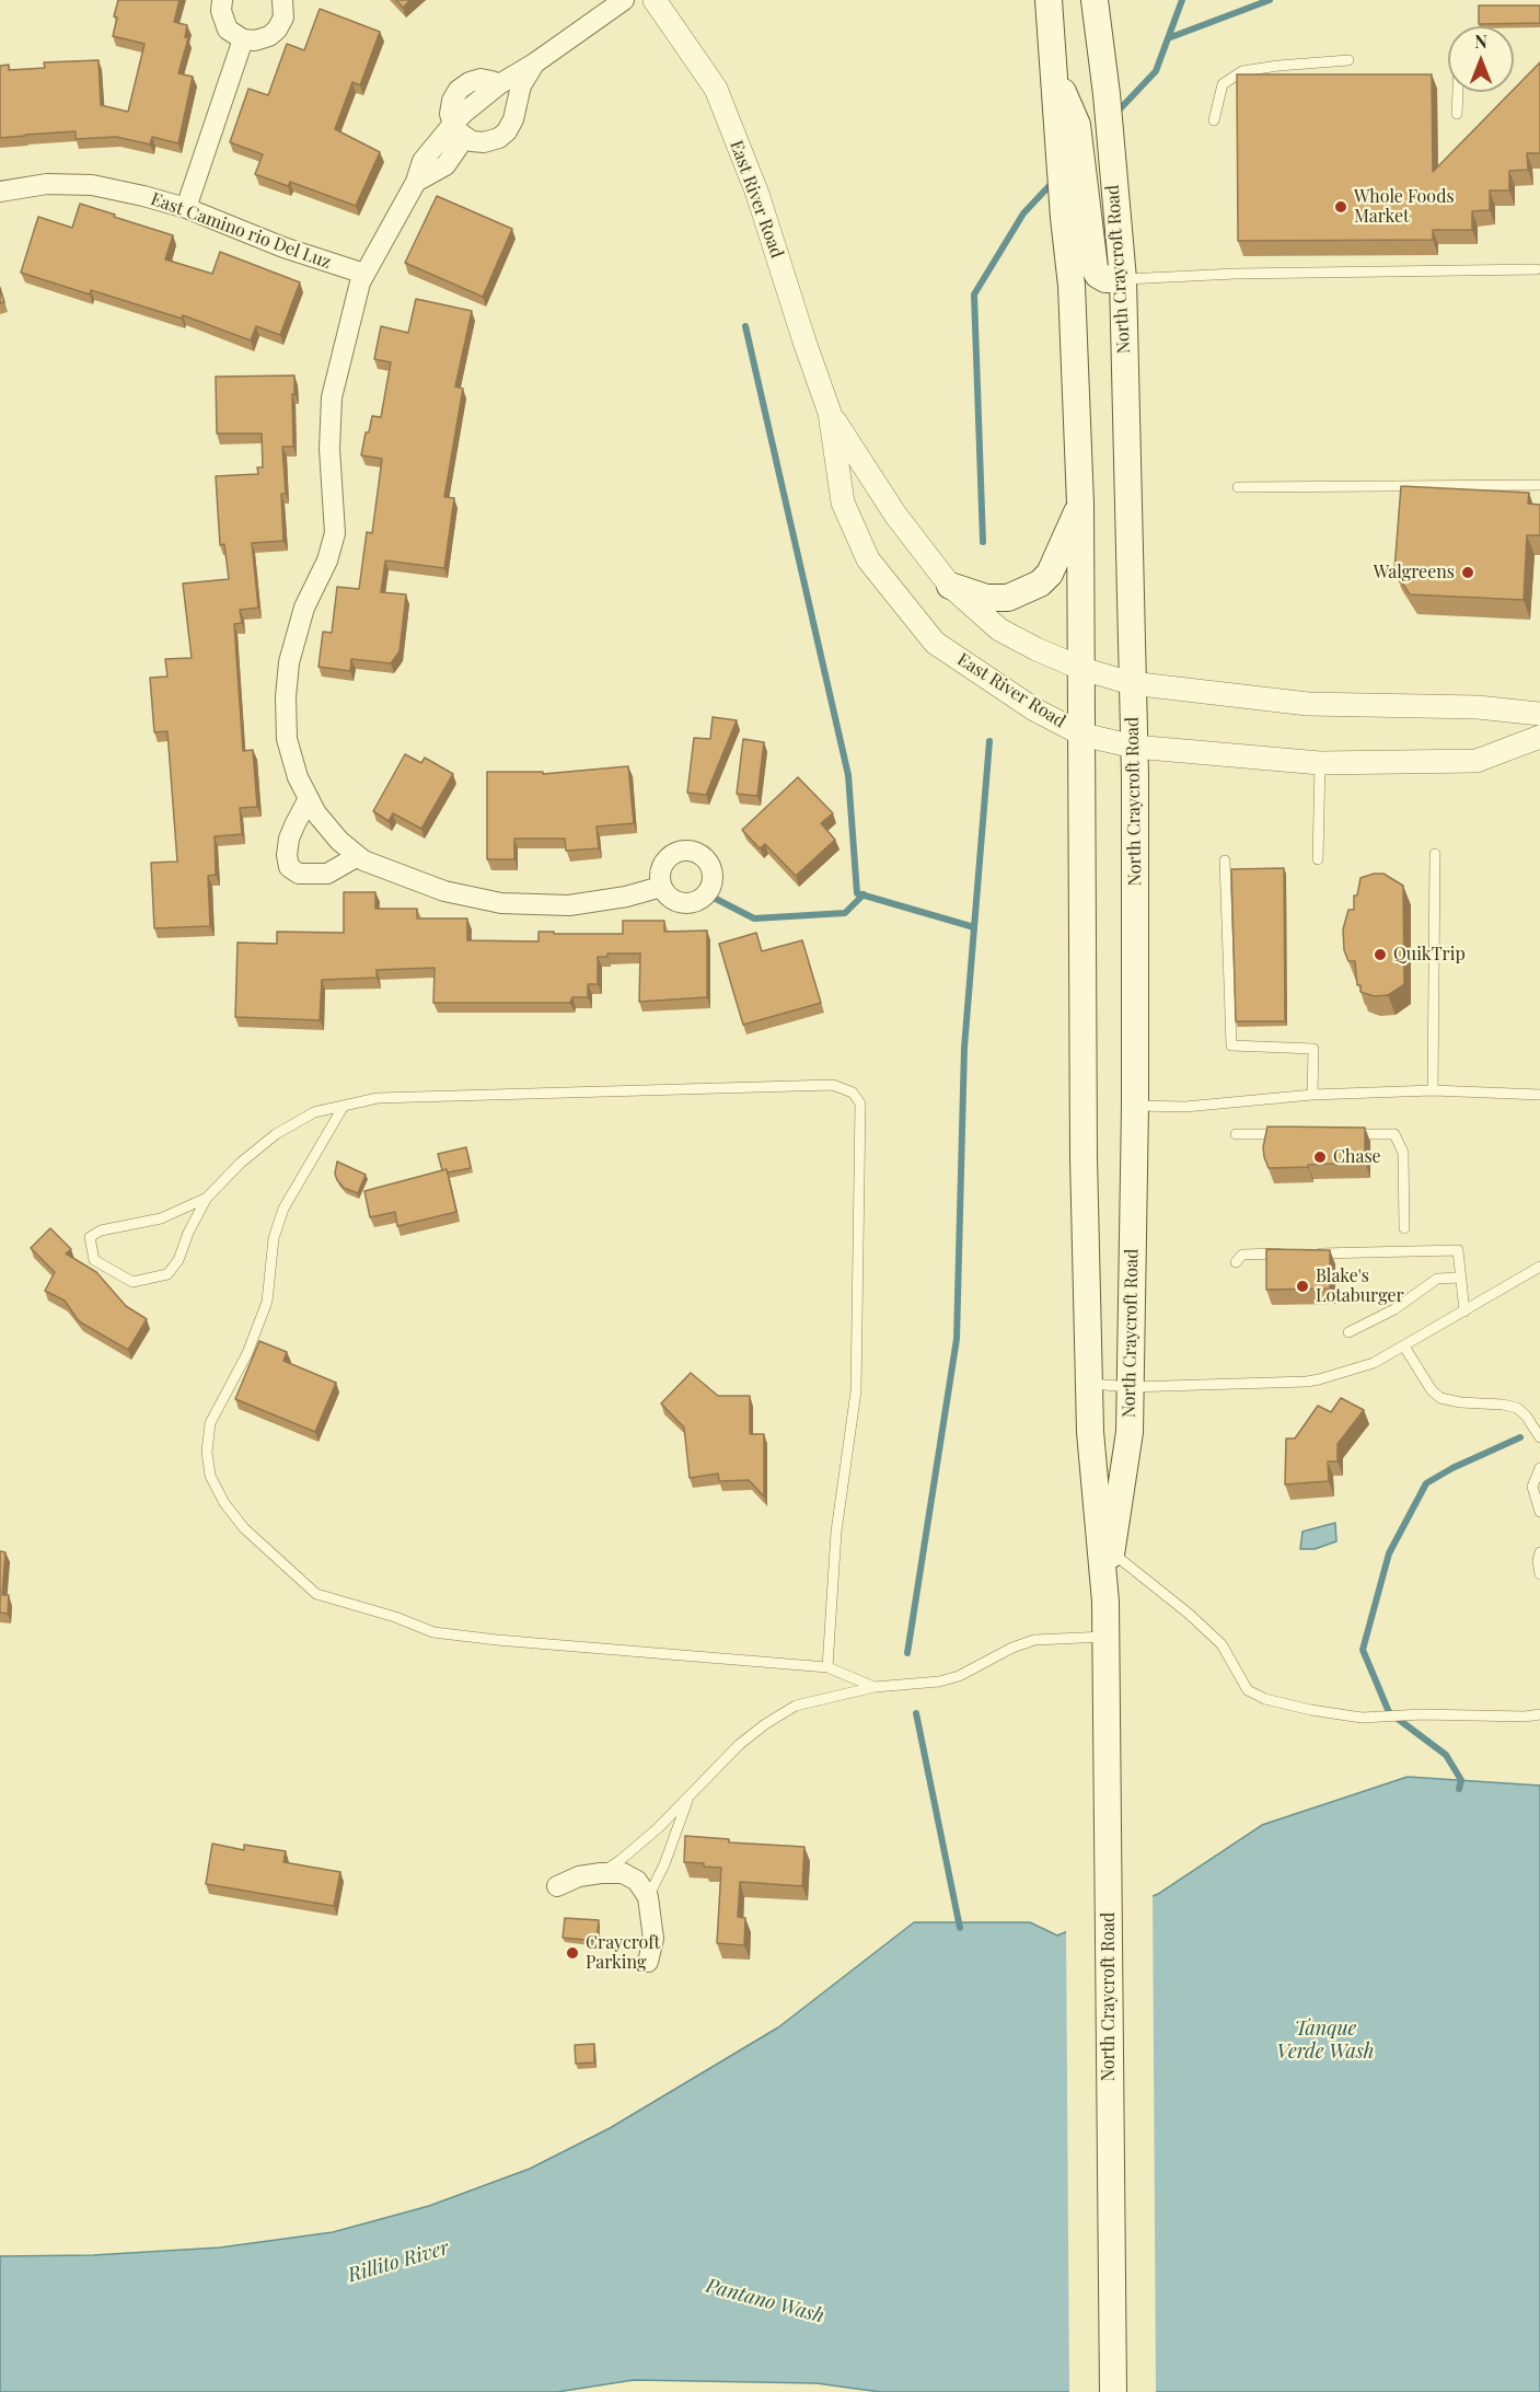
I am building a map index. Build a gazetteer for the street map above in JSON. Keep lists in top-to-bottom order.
{
  "streets": {
    "main road": ["North Craycroft Road"],
    "street": ["East River Road", "East Camino rio Del Luz"]
  },
  "crossings": [
    ["East River Road", "North Craycroft Road"]
  ],
  "water": ["Tanque Verde Wash", "Rillito River", "Pantano Wash"],
  "places": [
    "Whole Foods Market",
    "Walgreens",
    "QuikTrip",
    "Chase",
    "Blake's Lotaburger",
    "Craycroft Parking"
  ],
  "north": "top"
}
